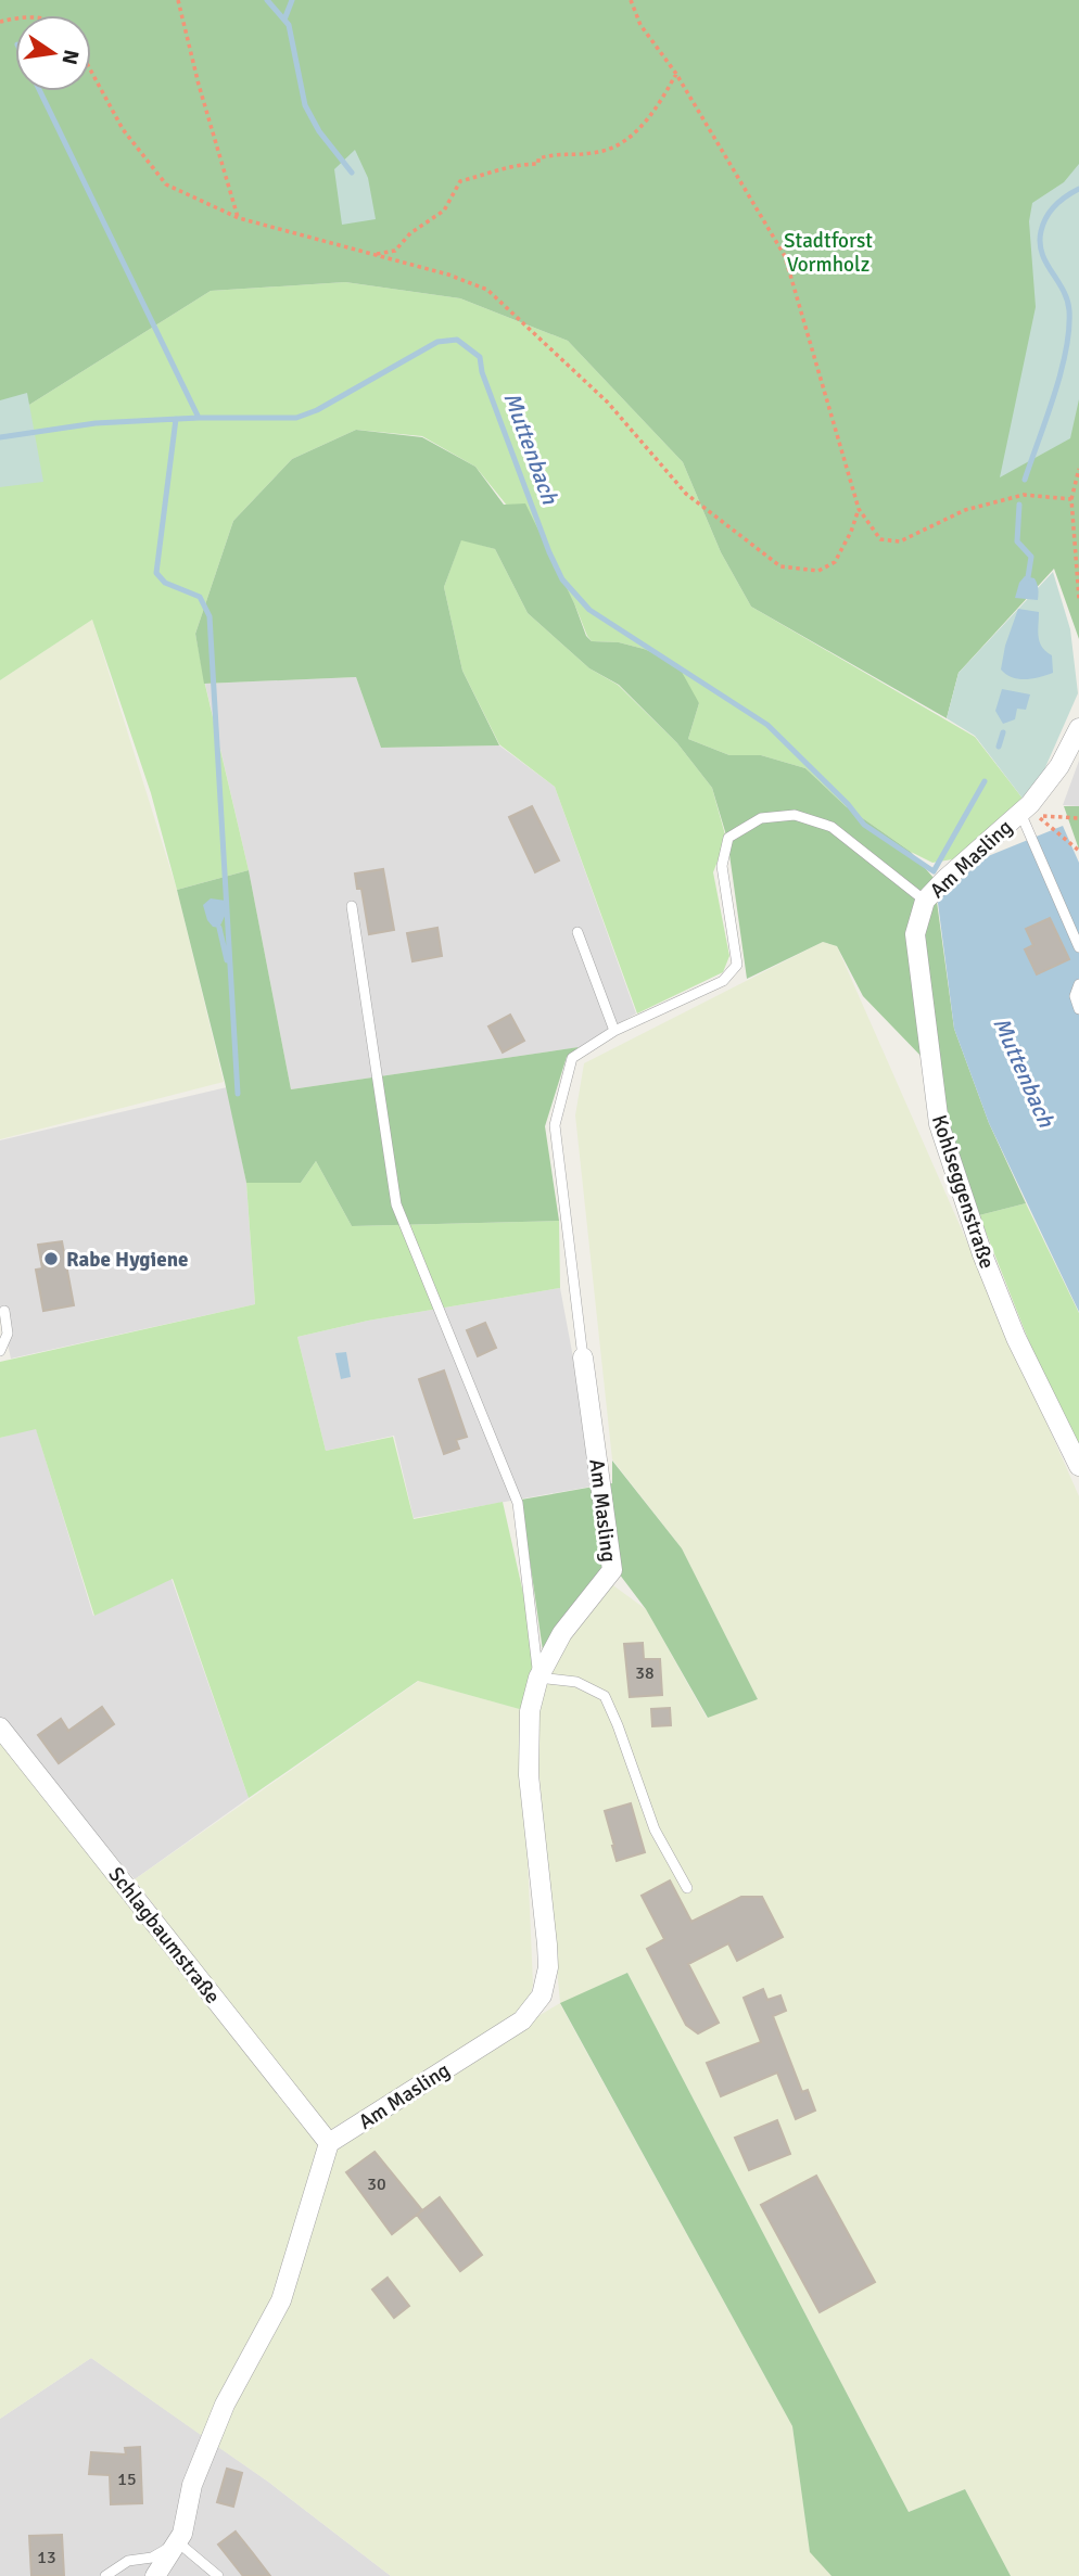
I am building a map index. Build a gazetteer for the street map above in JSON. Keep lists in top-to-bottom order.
{
  "streets": {
    "street": ["Am Masling", "Kohlseggenstraße", "Schlagbaumstraße"]
  },
  "crossings": [
    ["Am Masling", "Kohlseggenstraße"],
    ["Am Masling", "Schlagbaumstraße"]
  ],
  "water": ["Muttenbach"],
  "parks": ["Stadtforst Vormholz"],
  "places": ["Rabe Hygiene"],
  "house_numbers": [
    "38",
    "30",
    "15",
    "13"
  ],
  "north": "right"
}
